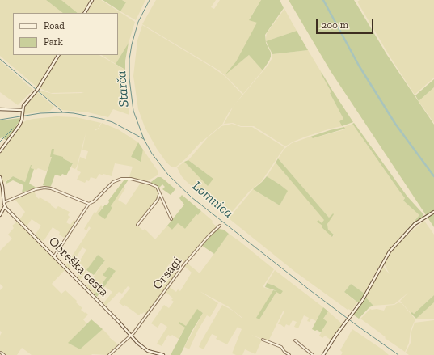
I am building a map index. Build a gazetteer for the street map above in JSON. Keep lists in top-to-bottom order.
{
  "streets": {
    "main road": ["Obreška cesta"],
    "street": ["Orsagi"]
  },
  "crossings": [
    ["Obreška cesta", "Orsagi"]
  ],
  "water": ["Starča", "Lomnica"],
  "legend": ["Road", "Park"],
  "scale_bar": "200 m"
}
